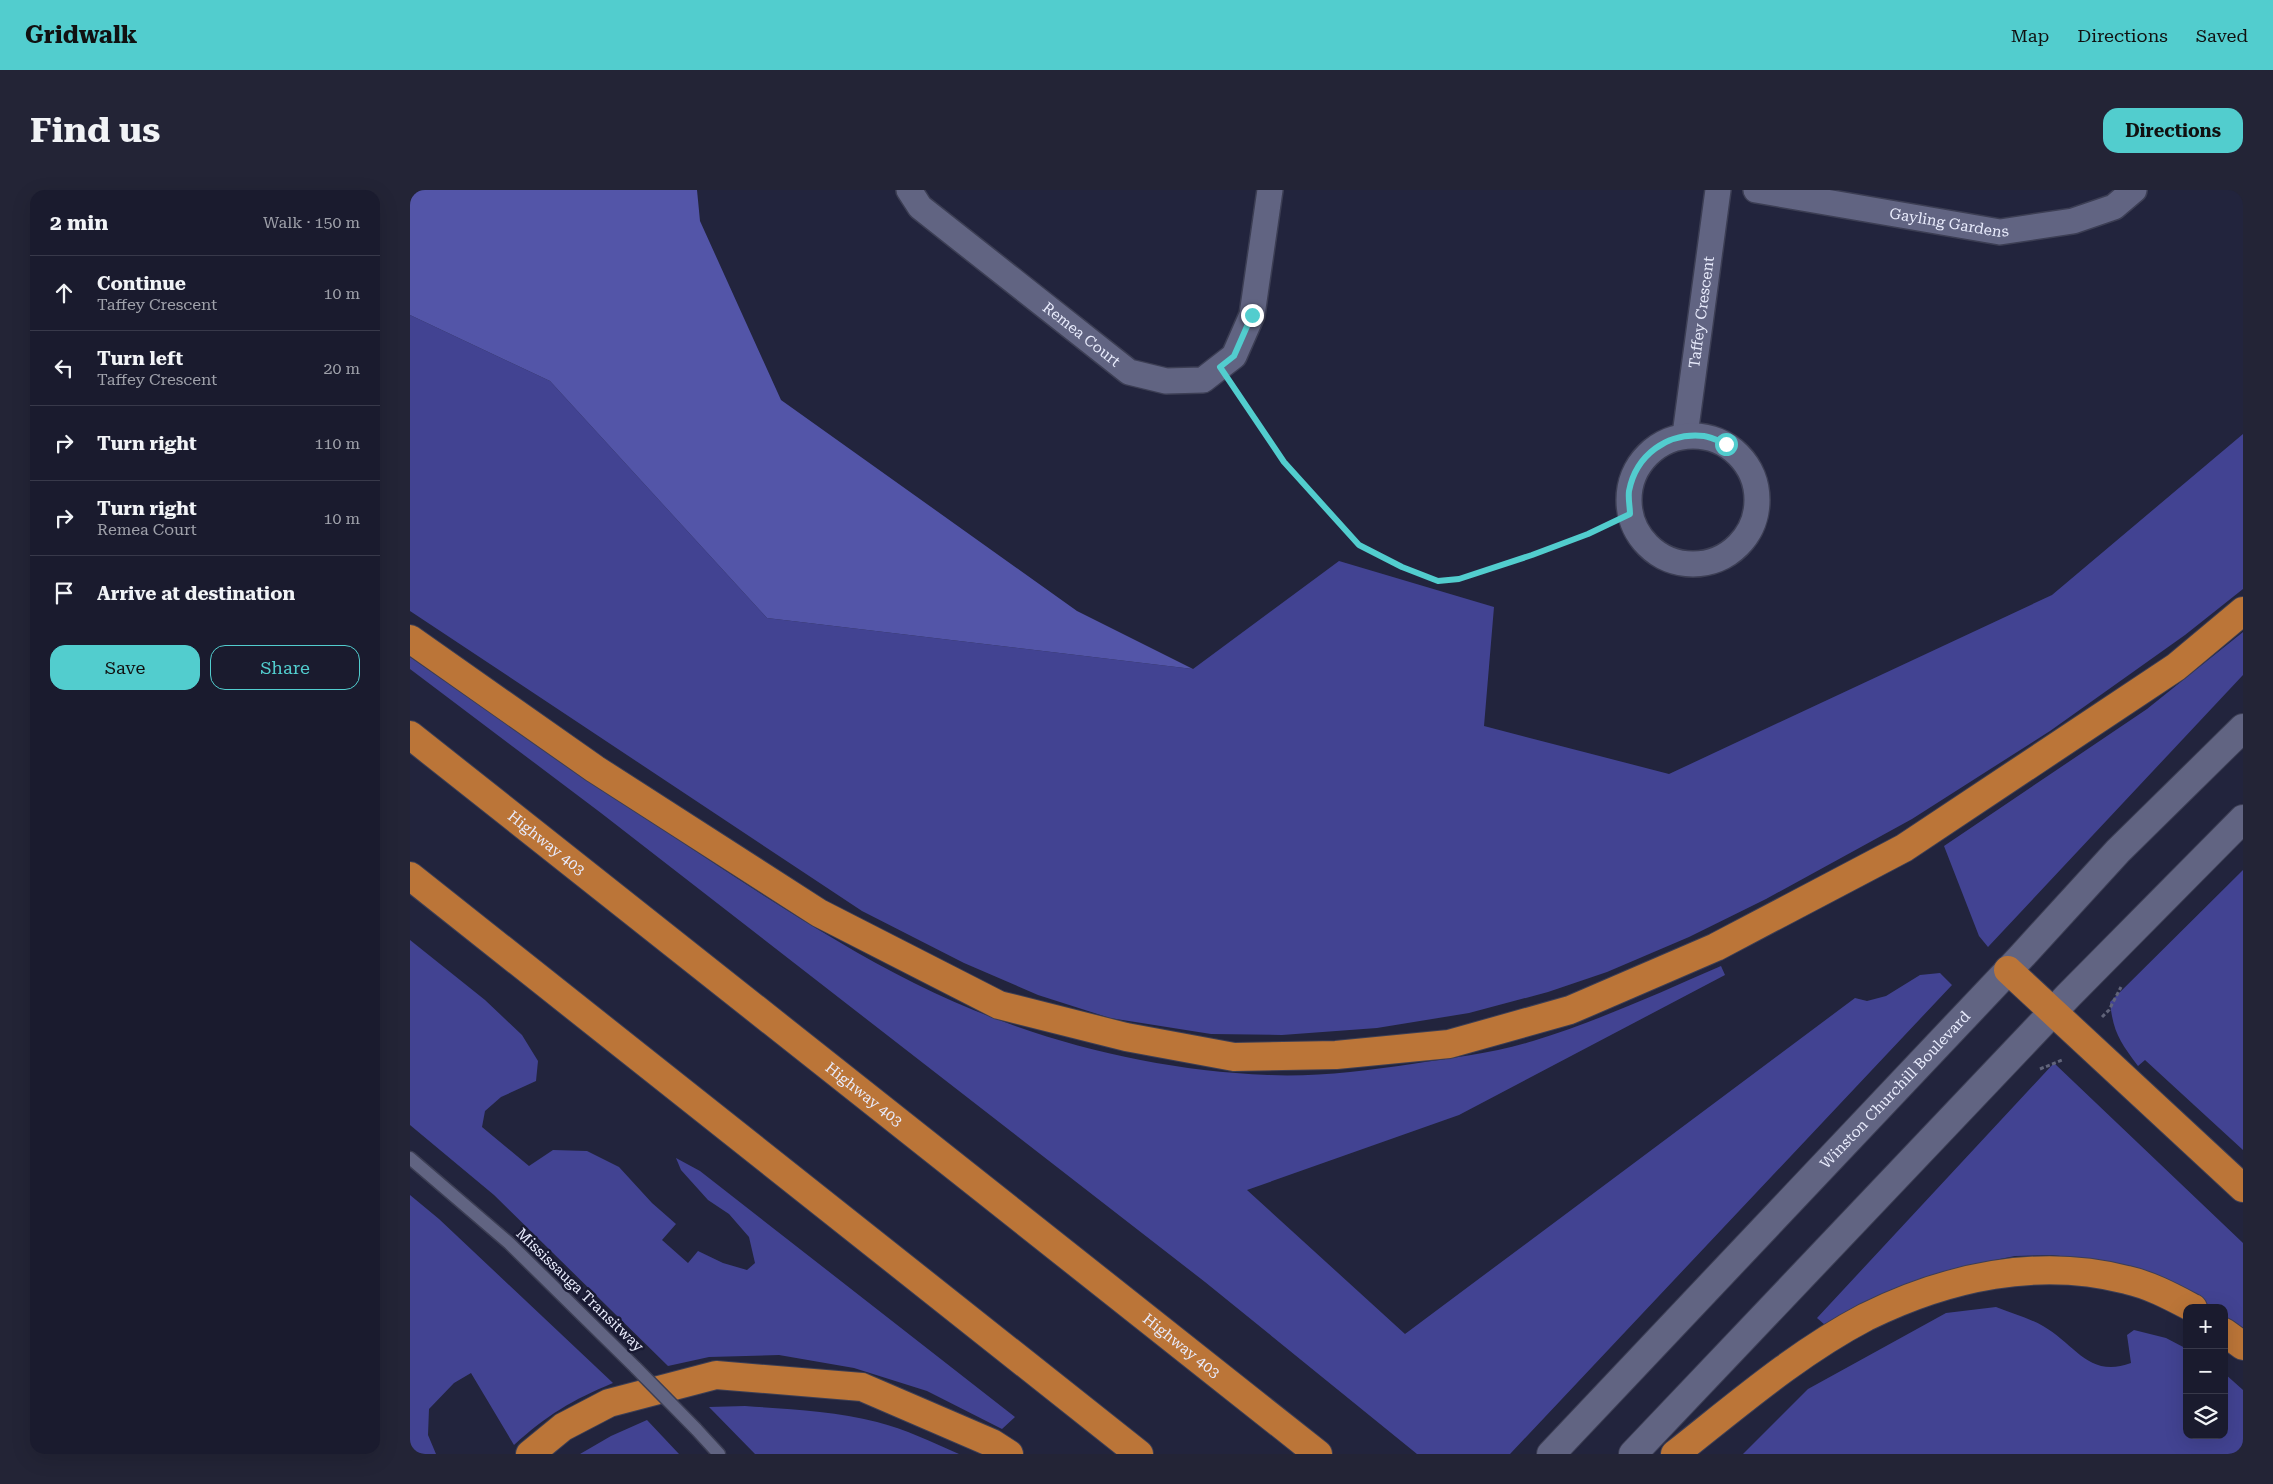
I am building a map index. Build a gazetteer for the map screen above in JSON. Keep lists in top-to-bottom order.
{
  "streets": {
    "highway": ["Highway 403"],
    "main road": ["Winston Churchill Boulevard"],
    "street": ["Gayling Gardens", "Taffey Crescent", "Remea Court"],
    "lane": ["Mississauga Transitway"]
  },
  "page": {
    "header": "Gridwalk",
    "nav": ["Map", "Directions", "Saved"],
    "buttons": [
      "Directions",
      ["Save", "Share"]
    ],
    "title": "Find us",
    "heading": ["2 min", "Walk · 150 m"],
    "list": [
      ["Continue", "Taffey Crescent", "10 m"],
      ["Turn left", "Taffey Crescent", "20 m"],
      ["Turn right", "110 m"],
      ["Turn right", "Remea Court", "10 m"],
      "Arrive at destination"
    ],
    "map_buttons": ["+", "−"]
  }
}
